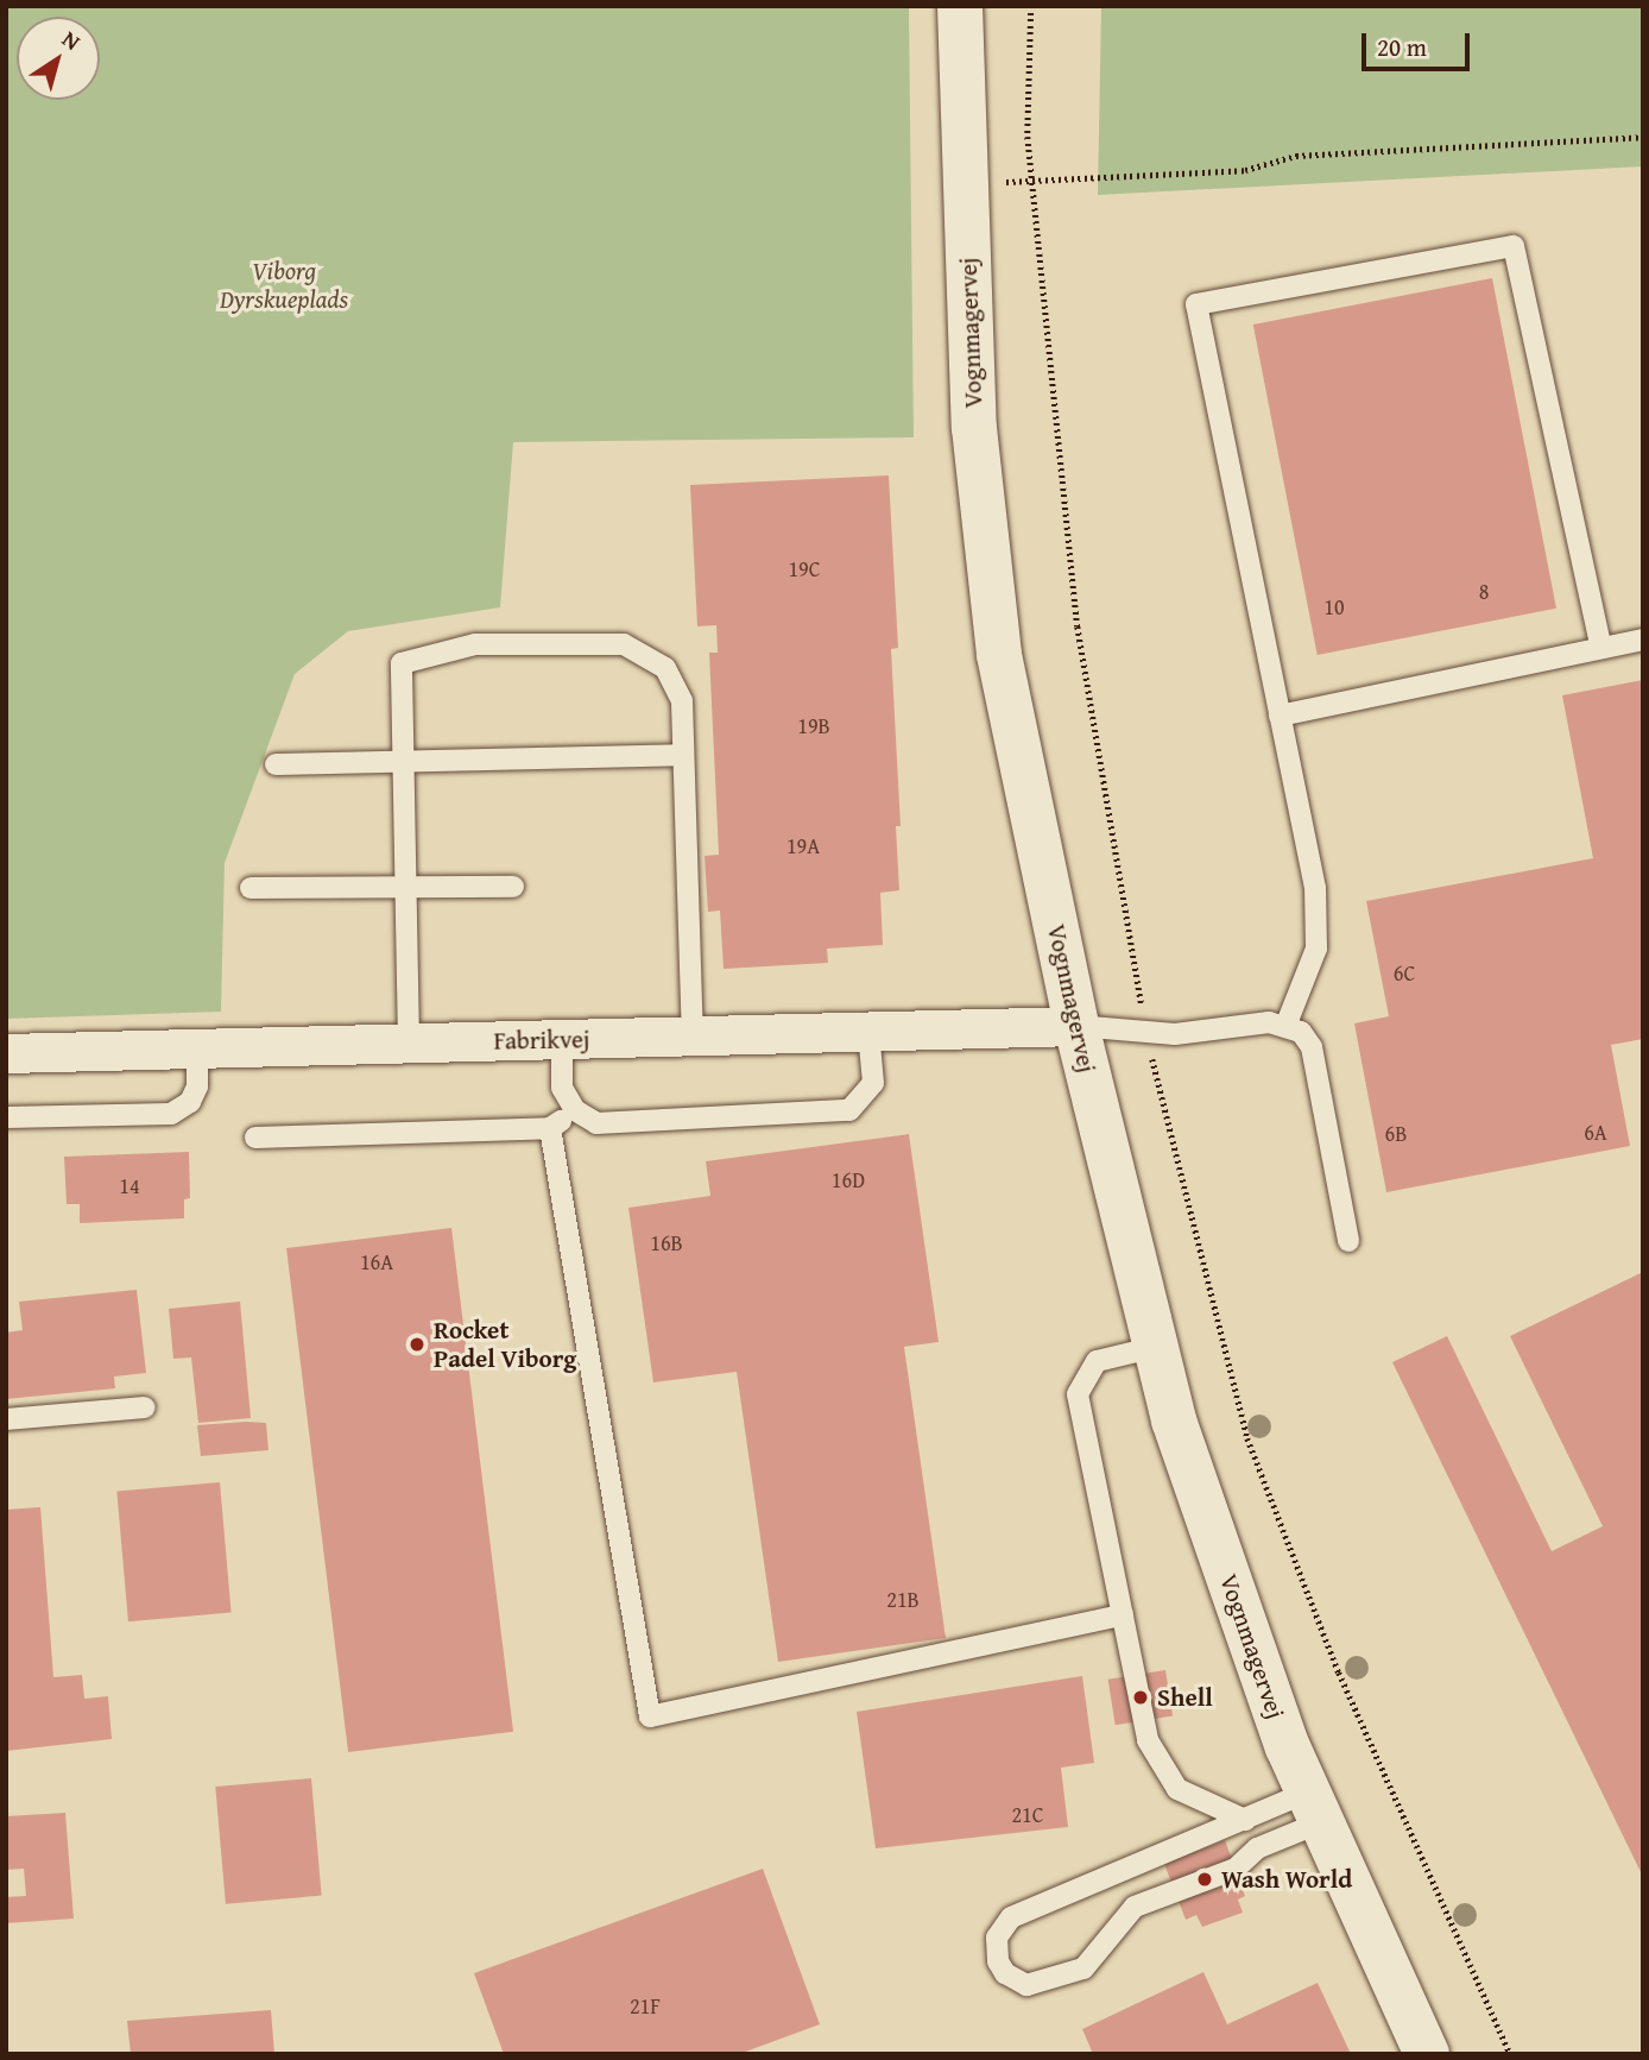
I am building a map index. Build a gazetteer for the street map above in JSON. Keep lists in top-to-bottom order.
{
  "streets": {
    "street": ["Vognmagervej", "Fabrikvej"]
  },
  "crossings": [
    ["Vognmagervej", "Fabrikvej"]
  ],
  "parks": ["Viborg Dyrskueplads"],
  "places": ["Rocket Padel Viborg", "Shell", "Wash World"],
  "house_numbers": [
    "19C",
    "8",
    "10",
    "19B",
    "19A",
    "6C",
    "6A",
    "6B",
    "16D",
    "14",
    "16B",
    "16A",
    "21B",
    "21C",
    "21F"
  ],
  "scale_bar": "20 m",
  "north": "top right"
}
